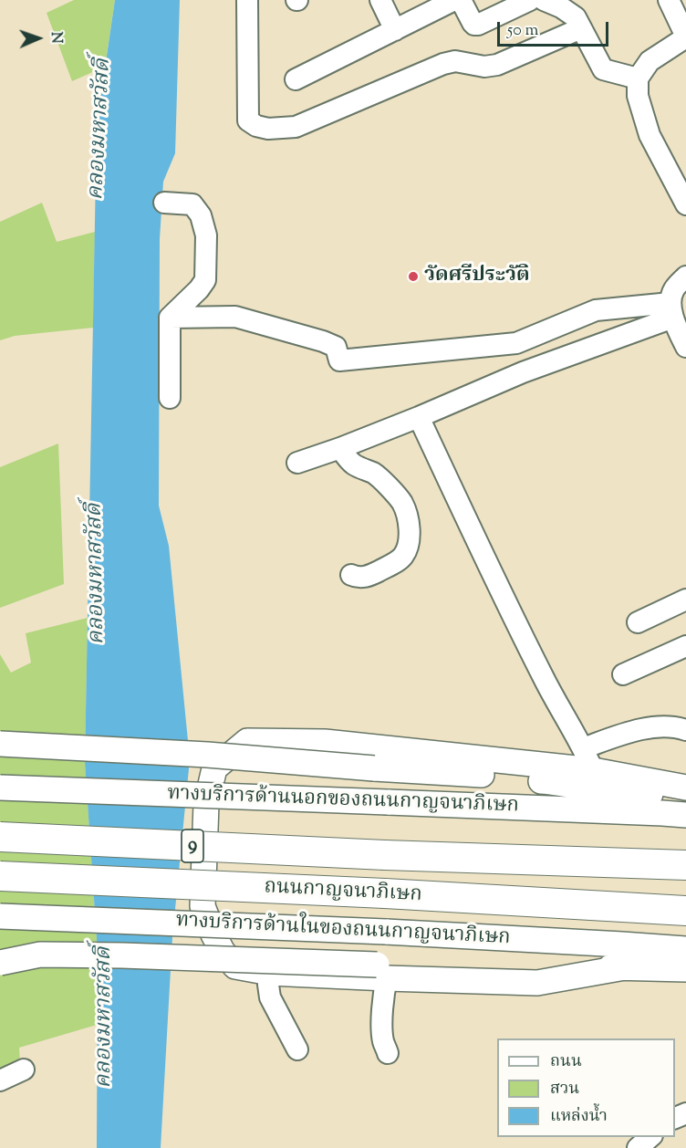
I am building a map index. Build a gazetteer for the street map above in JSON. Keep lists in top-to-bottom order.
{
  "streets": {
    "highway": ["9", "ถนนกาญจนาภิเษก"],
    "main road": ["ทางบริการด้านนอกของถนนกาญจนาภิเษก", "ทางบริการด้านในของถนนกาญจนาภิเษก"]
  },
  "water": ["คลองมหาสวัสดิ์"],
  "places": ["วัดศรีประวัติ"],
  "legend": ["ถนน", "สวน", "แหล่งน้ำ"],
  "scale_bar": "50 m",
  "north": "right"
}
